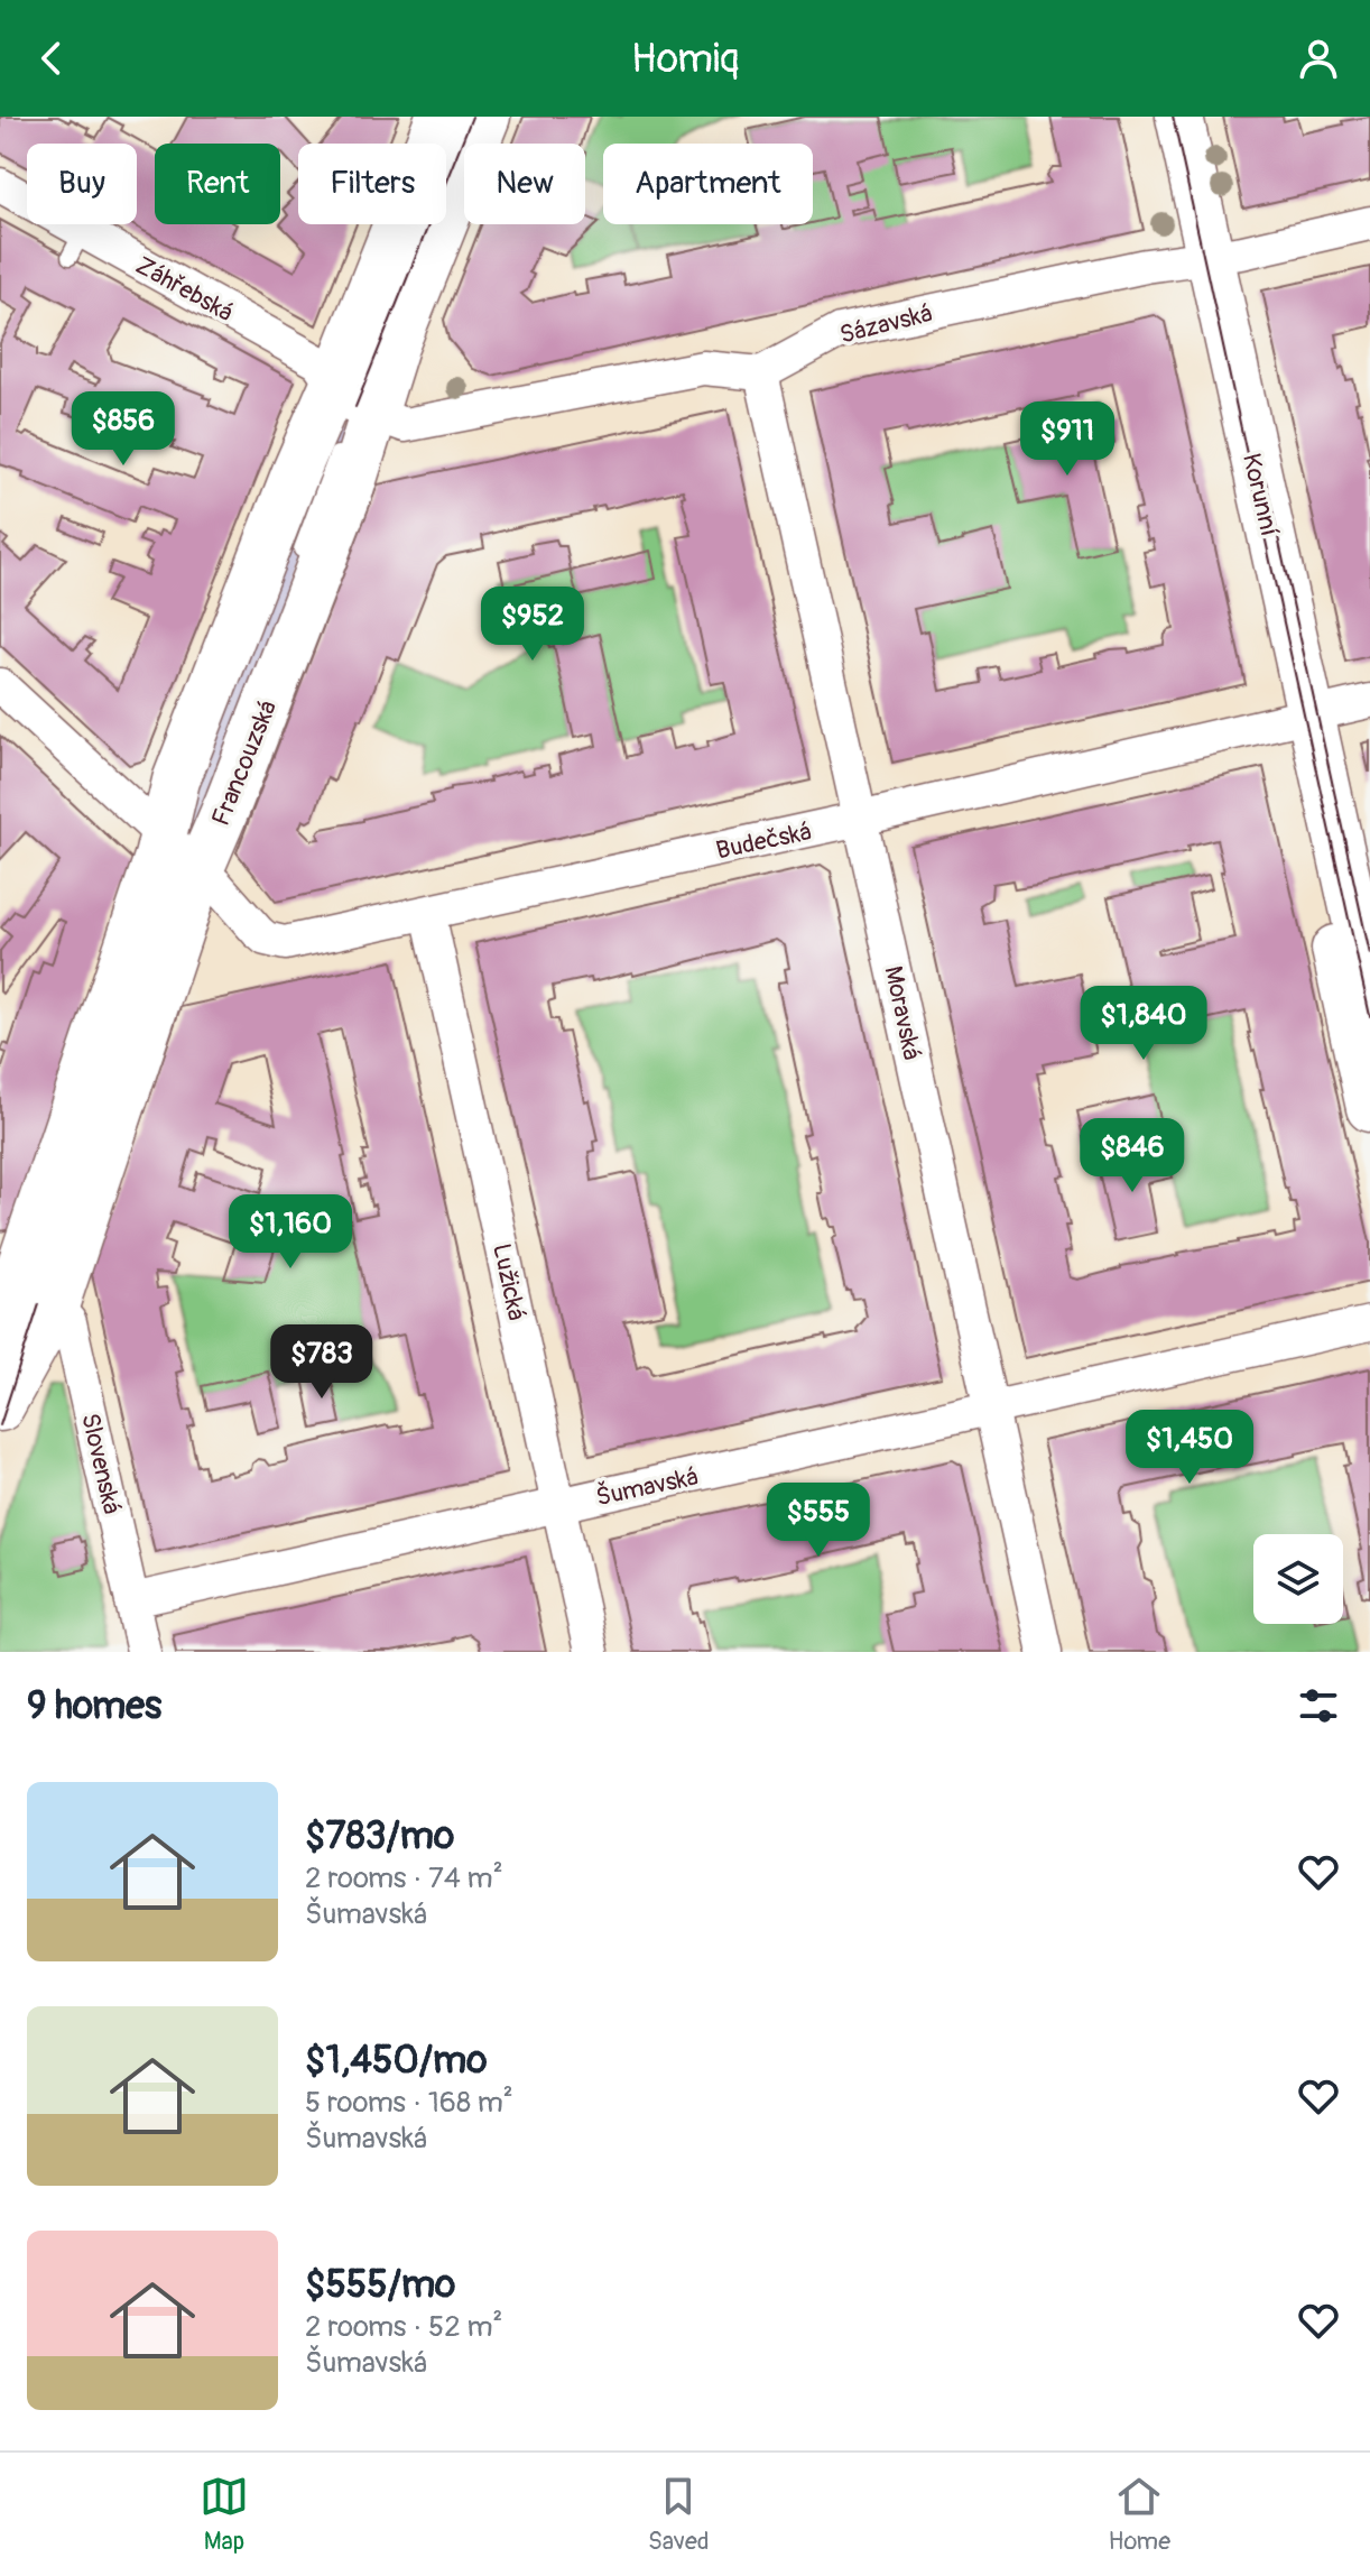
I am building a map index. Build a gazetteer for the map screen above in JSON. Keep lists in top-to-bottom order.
{
  "streets": {
    "street": [
      "Záhřebská",
      "Sázavská",
      "Korunní",
      "Francouzská",
      "Budečská",
      "Moravská",
      "Lužická",
      "Slovenská",
      "Šumavská"
    ]
  },
  "crossings": [
    ["Záhřebská", "Francouzská"],
    ["Sázavská", "Korunní"],
    ["Sázavská", "Moravská"],
    ["Korunní", "Budečská"],
    ["Francouzská", "Budečská"],
    ["Francouzská", "Slovenská"],
    ["Budečská", "Moravská"],
    ["Budečská", "Lužická"],
    ["Moravská", "Šumavská"],
    ["Lužická", "Šumavská"],
    ["Slovenská", "Šumavská"]
  ],
  "page": {
    "header": "Homiq",
    "chip": [
      "Buy",
      "Rent",
      "Filters",
      "New",
      "Apartment"
    ],
    "price": [
      "$856",
      "$911",
      "$952",
      "$1,840",
      "$846",
      "$1,160",
      "$783",
      "$1,450",
      "$555"
    ],
    "heading": "9 homes",
    "list": [
      {
        "name": "$783/mo",
        "note": "2 rooms · 74 m² · Šumavská"
      },
      {
        "name": "$1,450/mo",
        "note": "5 rooms · 168 m² · Šumavská"
      },
      {
        "name": "$555/mo",
        "note": "2 rooms · 52 m² · Šumavská"
      }
    ],
    "tabs": ["Map", "Saved", "Home"]
  }
}
